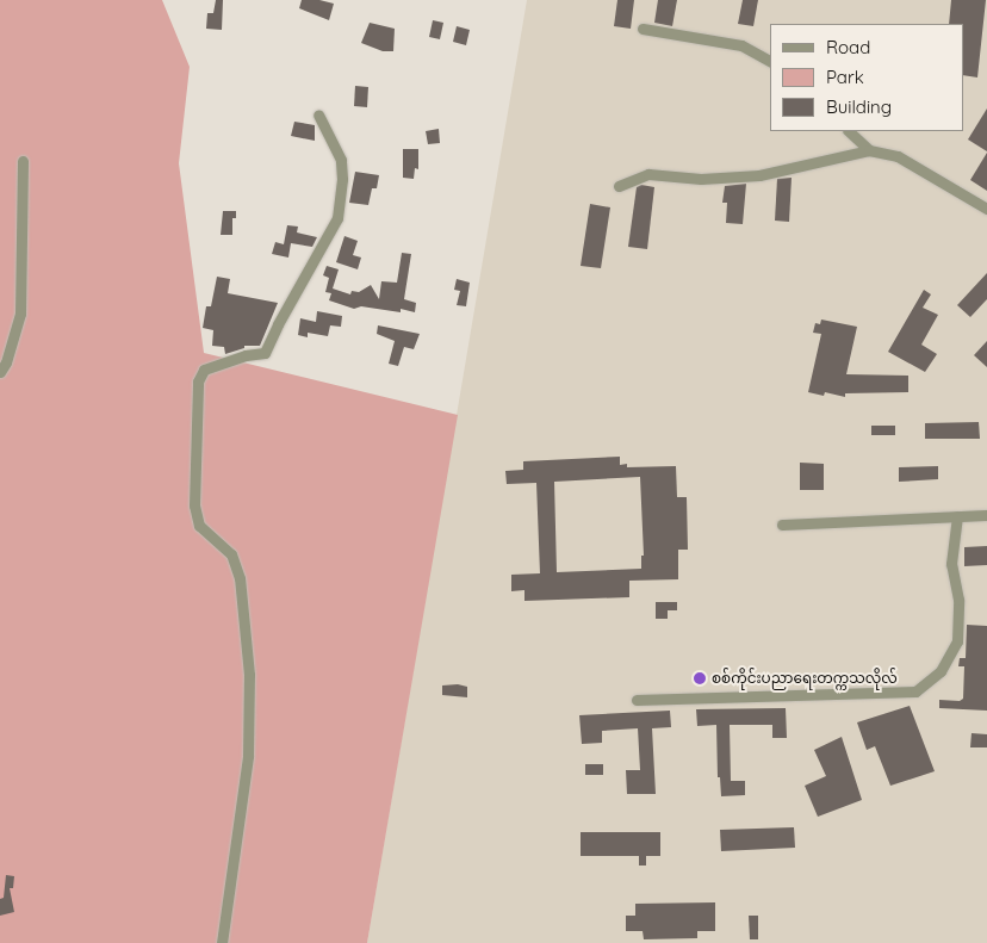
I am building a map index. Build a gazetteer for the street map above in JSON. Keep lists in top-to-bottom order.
{
  "places": ["စစ်ကိုင်းပညာရေးတက္ကသလိုလ်"],
  "legend": ["Road", "Park", "Building"]
}
